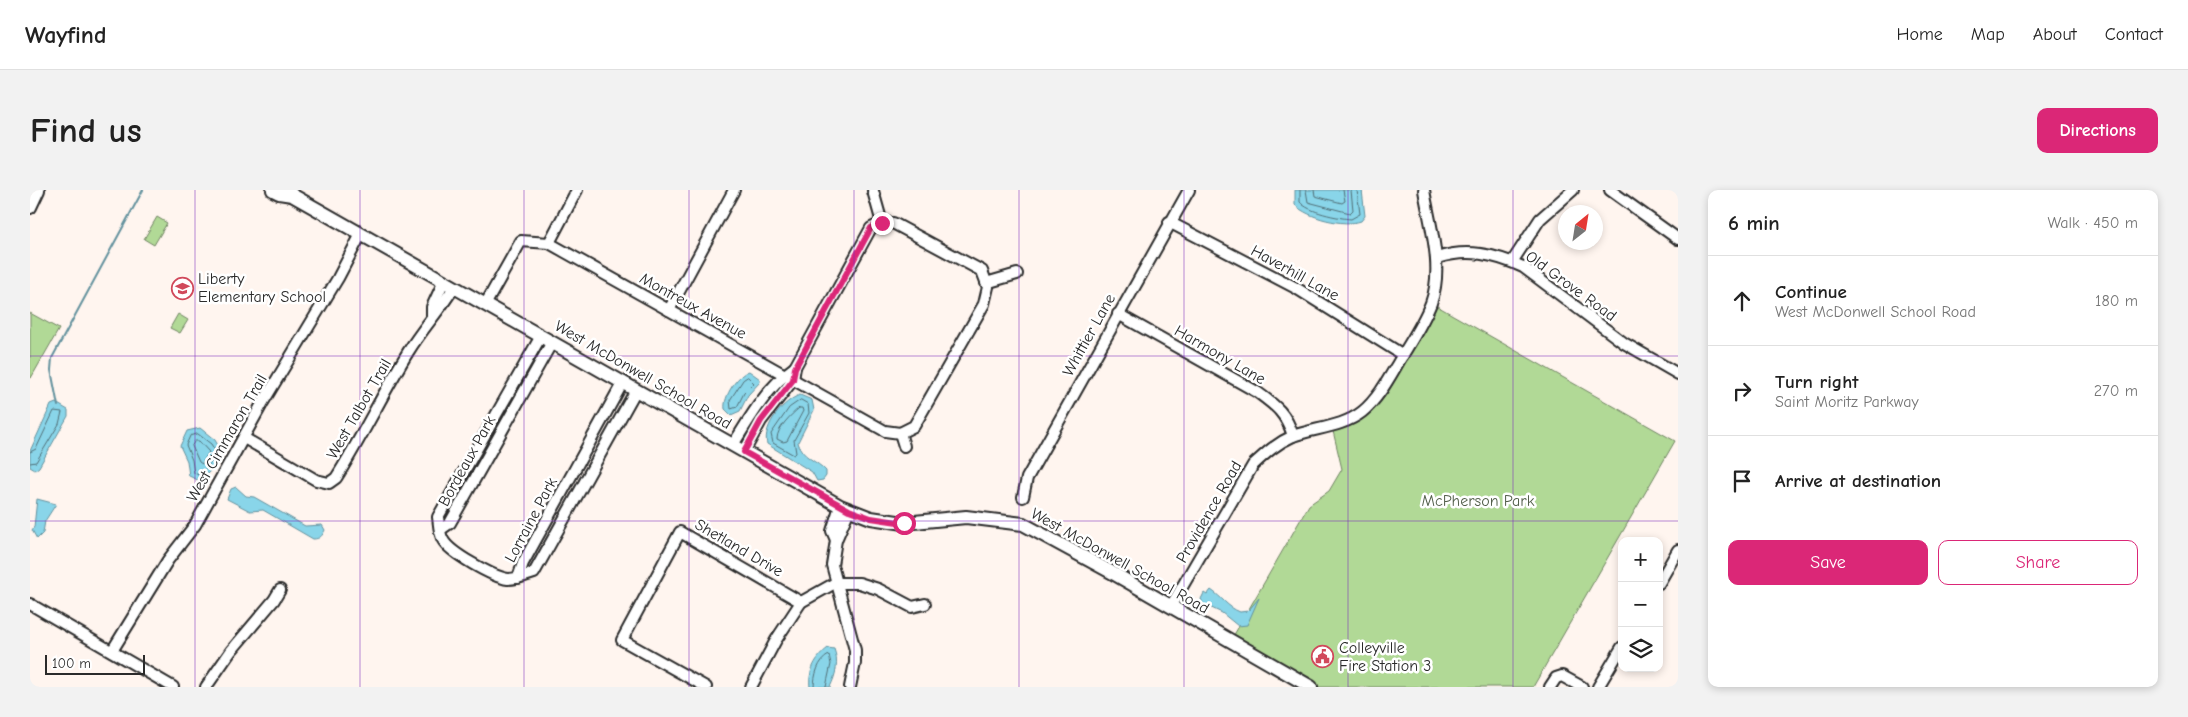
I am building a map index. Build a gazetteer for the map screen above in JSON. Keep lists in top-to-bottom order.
{
  "streets": {
    "main road": ["West McDonwell School Road"],
    "street": [
      "Haverhill Lane",
      "Old Grove Road",
      "Montreux Avenue",
      "Whittier Lane",
      "Harmony Lane",
      "West Talbot Trail",
      "West Cimmaron Trail",
      "Bordeaux Park",
      "Providence Road",
      "Lorraine Park",
      "Shetland Drive"
    ]
  },
  "crossings": [
    ["Haverhill Lane", "Whittier Lane"],
    ["Haverhill Lane", "Providence Road"],
    ["Old Grove Road", "Providence Road"],
    ["Montreux Avenue", "West McDonwell School Road"],
    ["Whittier Lane", "Harmony Lane"],
    ["Harmony Lane", "Providence Road"],
    ["West McDonwell School Road", "West Talbot Trail"],
    ["West McDonwell School Road", "West Cimmaron Trail"],
    ["West McDonwell School Road", "Bordeaux Park"],
    ["West McDonwell School Road", "Providence Road"],
    ["West McDonwell School Road", "Lorraine Park"],
    ["West Talbot Trail", "West Cimmaron Trail"]
  ],
  "parks": ["McPherson Park"],
  "places": {
    "school or university": ["Liberty Elementary School"],
    "public building": ["Colleyville Fire Station 3"]
  },
  "scale_bar": "100 m",
  "north": "top right",
  "page": {
    "header": "Wayfind",
    "nav": [
      "Home",
      "Map",
      "About",
      "Contact"
    ],
    "buttons": [
      "Directions",
      ["Save", "Share"]
    ],
    "title": "Find us",
    "heading": ["6 min", "Walk · 450 m"],
    "list": [
      ["Continue", "West McDonwell School Road", "180 m"],
      ["Turn right", "Saint Moritz Parkway", "270 m"],
      "Arrive at destination"
    ],
    "map_buttons": ["+", "−"],
    "scale": "100 m"
  }
}
